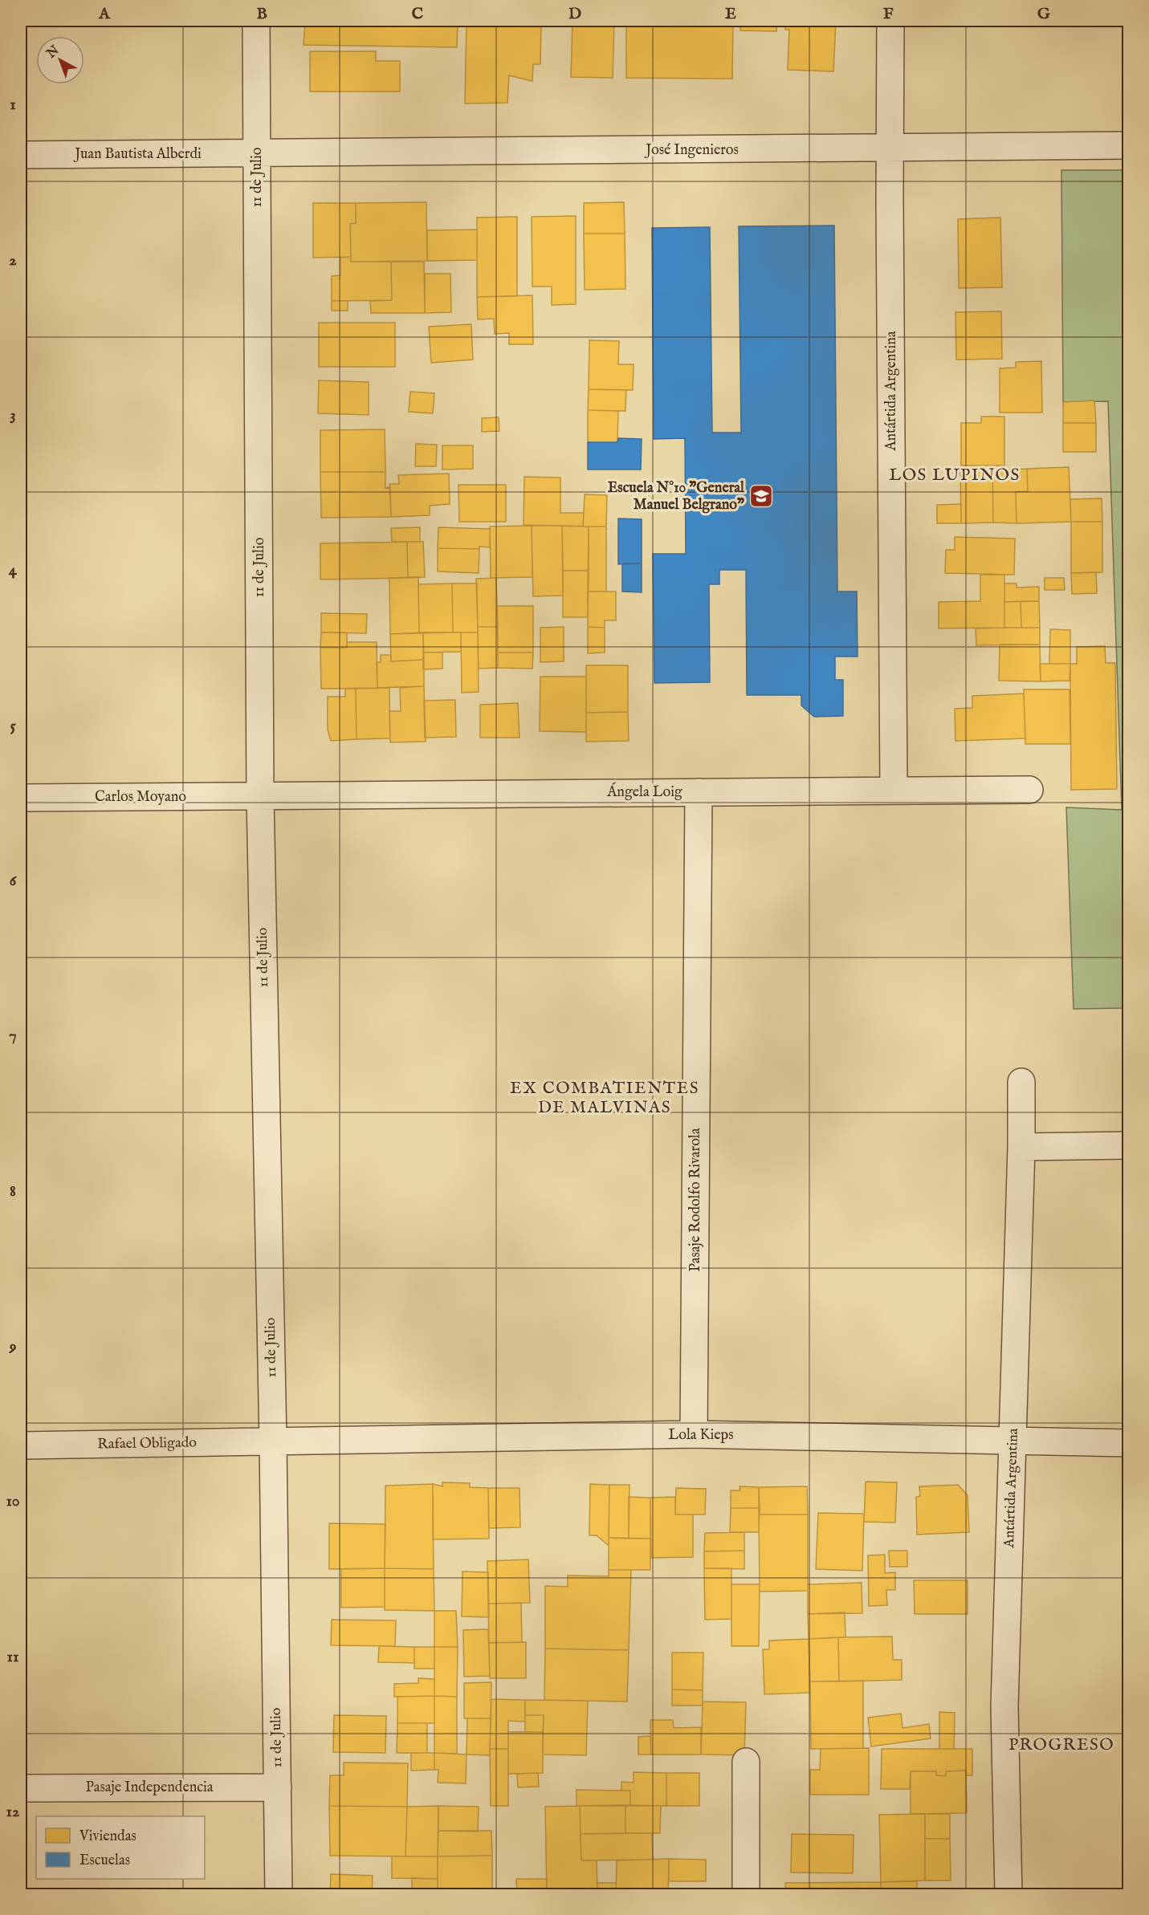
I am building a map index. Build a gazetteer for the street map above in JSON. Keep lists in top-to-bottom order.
{
  "streets": {
    "street": [
      "José Ingenieros",
      "Juan Bautista Alberdi",
      "11 de Julio",
      "Antártida Argentina",
      "Ángela Loig",
      "Carlos Moyano",
      "Pasaje Rodolfo Rivarola",
      "Lola Kieps",
      "Rafael Obligado",
      "Pasaje Independencia"
    ]
  },
  "crossings": [
    ["José Ingenieros", "Juan Bautista Alberdi"],
    ["José Ingenieros", "11 de Julio"],
    ["José Ingenieros", "Antártida Argentina"],
    ["Juan Bautista Alberdi", "11 de Julio"],
    ["11 de Julio", "Ángela Loig"],
    ["11 de Julio", "Carlos Moyano"],
    ["11 de Julio", "Lola Kieps"],
    ["11 de Julio", "Rafael Obligado"],
    ["11 de Julio", "Pasaje Independencia"],
    ["Antártida Argentina", "Ángela Loig"],
    ["Antártida Argentina", "Lola Kieps"],
    ["Ángela Loig", "Carlos Moyano"],
    ["Ángela Loig", "Pasaje Rodolfo Rivarola"],
    ["Pasaje Rodolfo Rivarola", "Lola Kieps"],
    ["Lola Kieps", "Rafael Obligado"]
  ],
  "districts": ["LOS LUPINOS", "EX COMBATIENTES DE MALVINAS", "PROGRESO"],
  "places": {
    "school or university": ["Escuela N°10 \"General Manuel Belgrano\""]
  },
  "legend": ["Viviendas", "Escuelas"],
  "north": "top left",
  "grid": {
    "columns": [
      "A",
      "B",
      "C",
      "D",
      "E",
      "F",
      "G"
    ],
    "rows": [
      "1",
      "2",
      "3",
      "4",
      "5",
      "6",
      "7",
      "8",
      "9",
      "10",
      "11",
      "12"
    ]
  }
}
